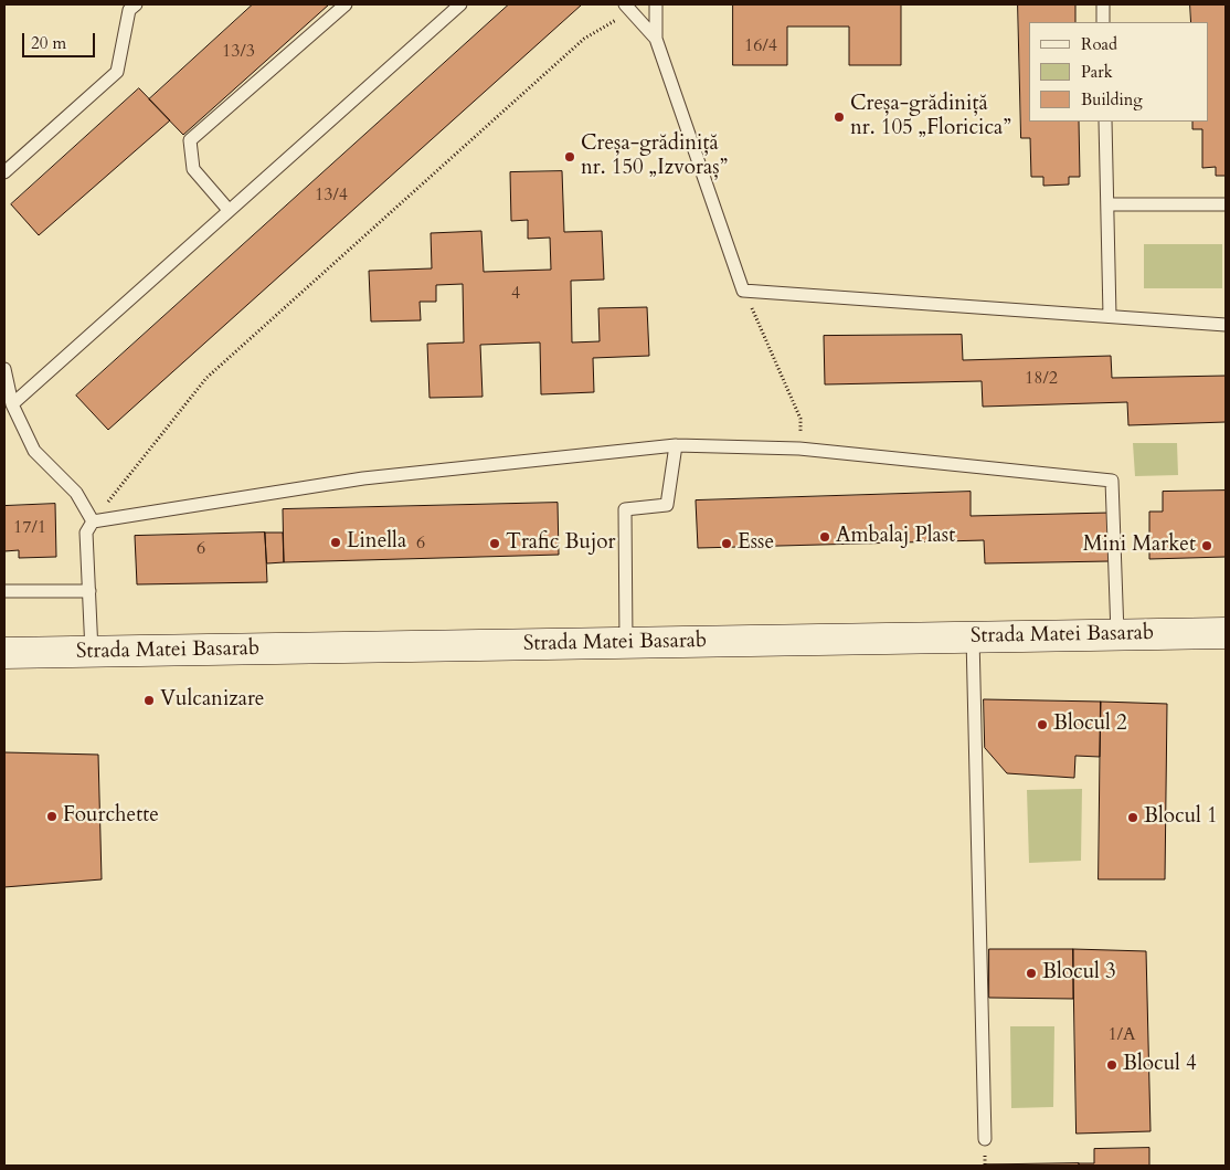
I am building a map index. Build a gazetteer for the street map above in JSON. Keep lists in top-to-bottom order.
{
  "streets": {
    "street": ["Strada Matei Basarab"]
  },
  "places": [
    "Creșa-grădiniță nr. 105 „Floricica”",
    "Creșa-grădiniță nr. 150 „Izvoraș”",
    "Ambalaj Plast",
    "Linella",
    "Trafic Bujor",
    "Esse",
    "Mini Market",
    "Vulcanizare",
    "Blocul 2",
    "Fourchette",
    "Blocul 1",
    "Blocul 3",
    "Blocul 4"
  ],
  "house_numbers": [
    "16/4",
    "13/3",
    "13/4",
    "4",
    "18/2",
    "17/1",
    "6",
    "6",
    "1/A"
  ],
  "legend": ["Road", "Park", "Building"],
  "scale_bar": "20 m"
}
